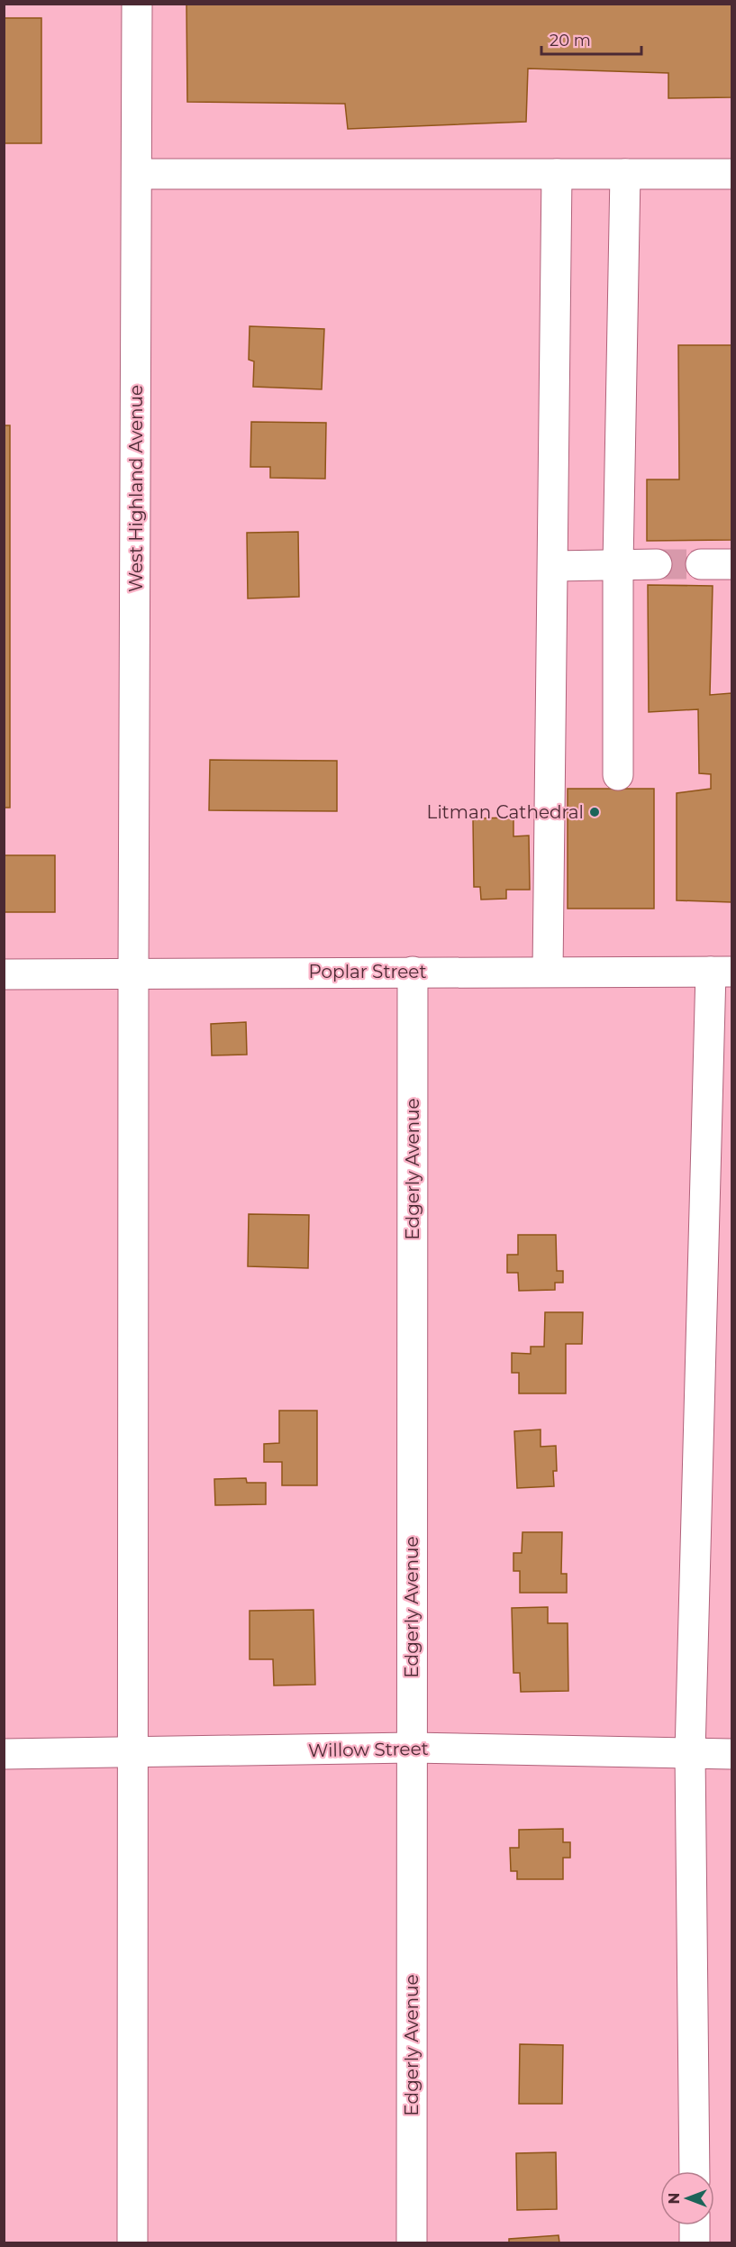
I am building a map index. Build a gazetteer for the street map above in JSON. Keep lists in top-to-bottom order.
{
  "streets": {
    "street": [
      "West Highland Avenue",
      "Poplar Street",
      "Edgerly Avenue",
      "Willow Street"
    ]
  },
  "crossings": [
    ["West Highland Avenue", "Poplar Street"],
    ["West Highland Avenue", "Willow Street"],
    ["Poplar Street", "Edgerly Avenue"],
    ["Edgerly Avenue", "Willow Street"]
  ],
  "places": ["Litman Cathedral"],
  "scale_bar": "20 m",
  "north": "left"
}
